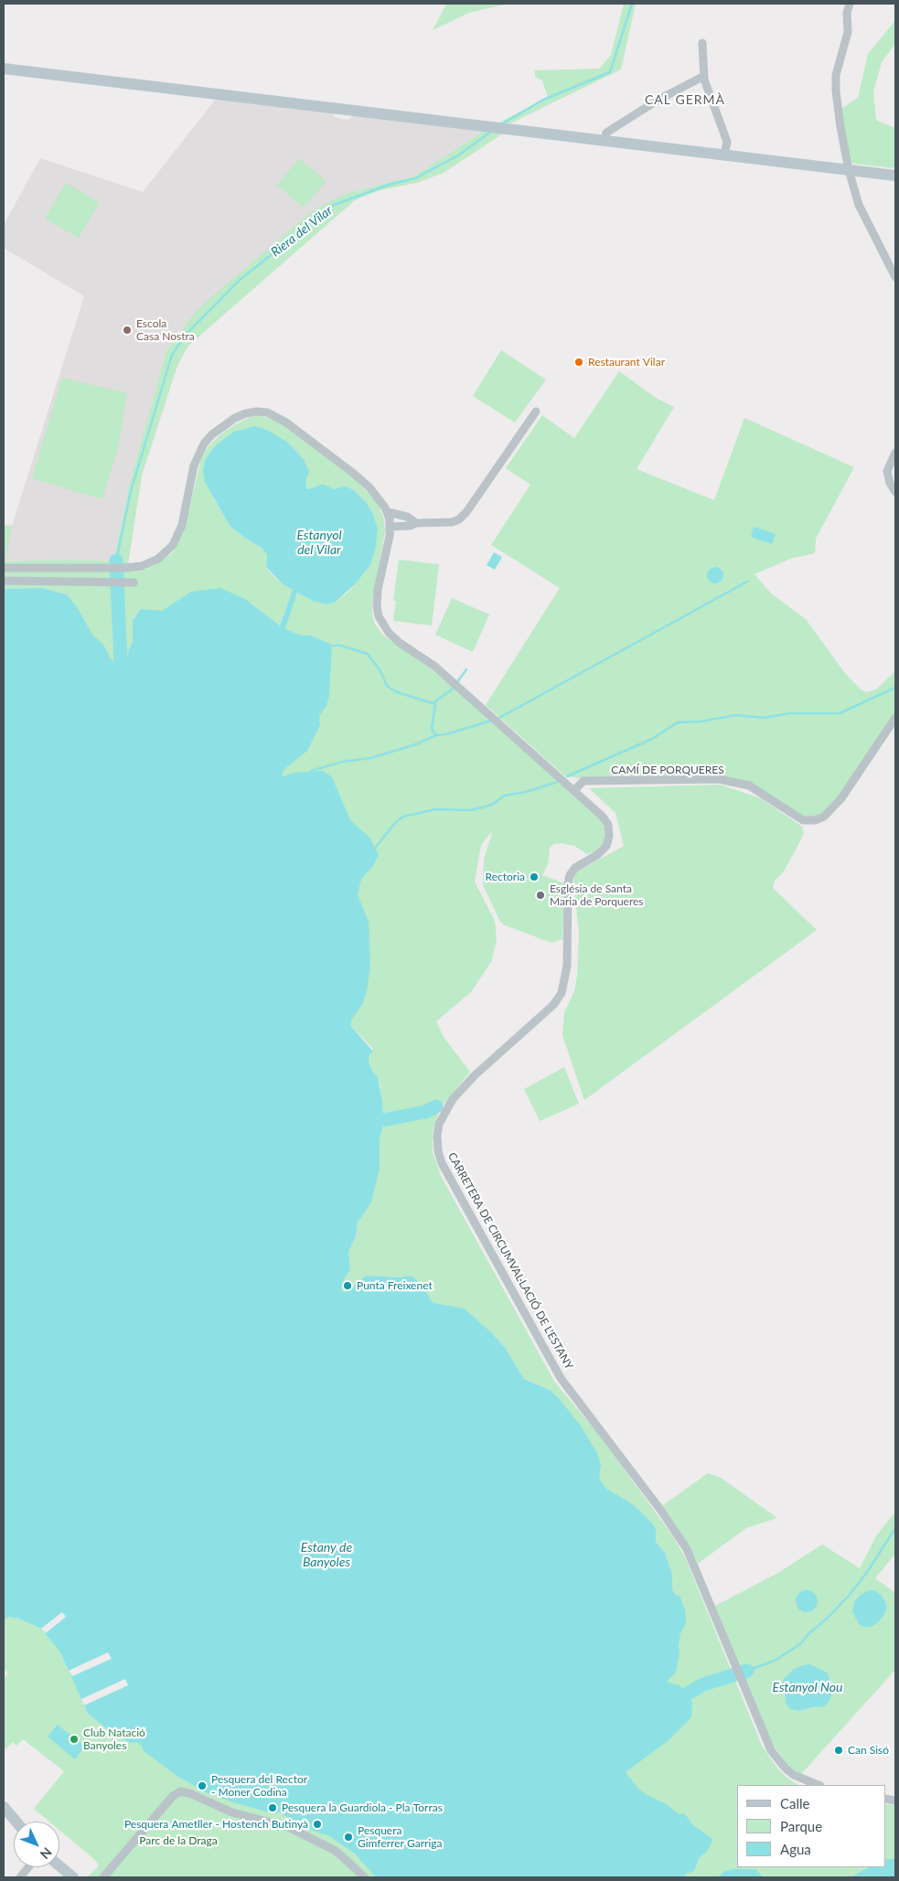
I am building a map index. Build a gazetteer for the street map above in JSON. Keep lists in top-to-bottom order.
{
  "streets": {
    "street": ["CAMÍ DE PORQUERES", "CARRETERA DE CIRCUMVAL·LACIÓ DE L'ESTANY"]
  },
  "crossings": [
    ["CAMÍ DE PORQUERES", "CARRETERA DE CIRCUMVAL·LACIÓ DE L'ESTANY"]
  ],
  "districts": ["CAL GERMÀ"],
  "water": [
    "Riera del Vilar",
    "Estanyol del Vilar",
    "Estany de Banyoles",
    "Estanyol Nou"
  ],
  "parks": ["Parc de la Draga"],
  "places": [
    "Escola Casa Nostra",
    "Restaurant Vilar",
    "Rectoria",
    "Església de Santa Maria de Porqueres",
    "Punta Freixenet",
    "Club Natació Banyoles",
    "Can Sisó",
    "Pesquera del Rector - Moner Codina",
    "Pesquera la Guardiola - Pla Torras",
    "Pesquera Ametller - Hostench Butinyà",
    "Pesquera Gimferrer Garriga"
  ],
  "legend": ["Calle", "Parque", "Agua"],
  "north": "bottom right"
}
